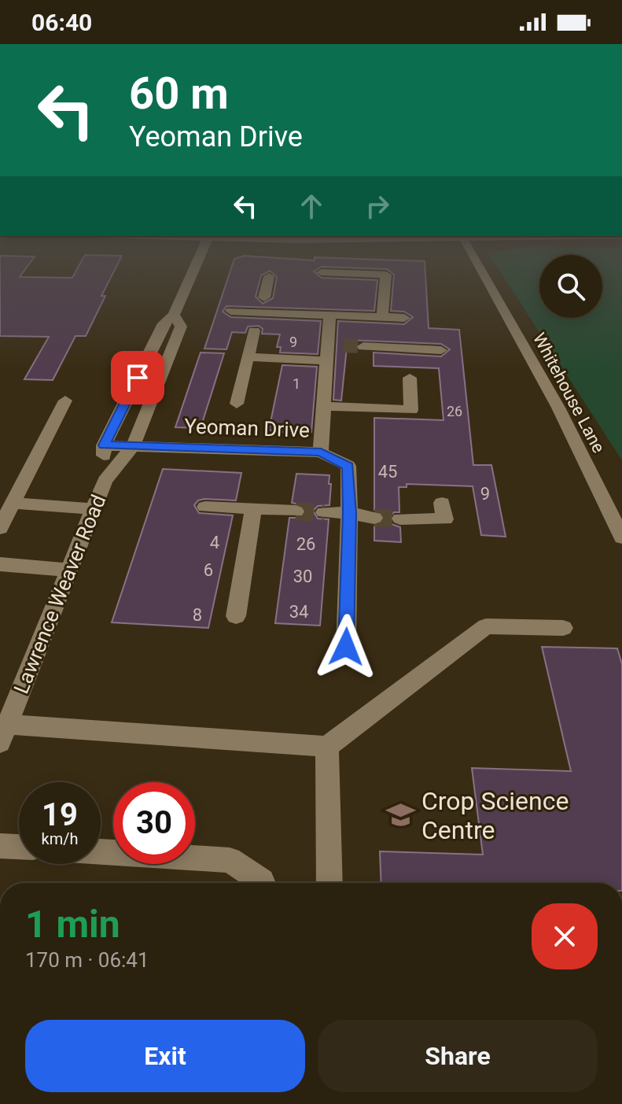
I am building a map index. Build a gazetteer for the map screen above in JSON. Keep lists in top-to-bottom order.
{
  "streets": {
    "street": ["Whitehouse Lane", "Yeoman Drive", "Lawrence Weaver Road"]
  },
  "crossings": [
    ["Yeoman Drive", "Lawrence Weaver Road"]
  ],
  "places": {
    "school or university": ["Crop Science Centre"]
  },
  "house_numbers": [
    "9",
    "1",
    "26",
    "45",
    "9",
    "4",
    "26",
    "6",
    "30",
    "34",
    "8"
  ],
  "page": {
    "status": "06:40",
    "turn": ["60 m", "Yeoman Drive"],
    "speed": "19 km/h",
    "limit": "30",
    "heading": ["1 min", "170 m · 06:41"],
    "buttons": ["Exit", "Share"]
  }
}
